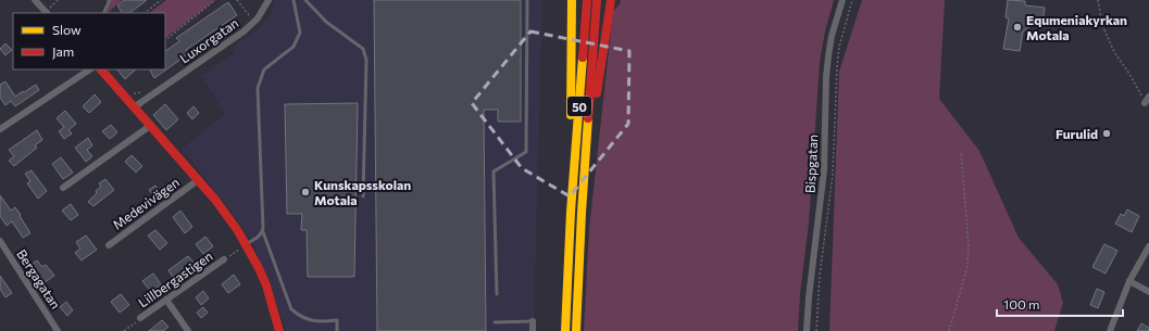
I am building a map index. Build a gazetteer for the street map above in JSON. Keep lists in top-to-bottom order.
{
  "streets": {
    "main road": ["50", "Medevivägen"],
    "street": [
      "Luxorgatan",
      "Bispgatan",
      "Bergagatan",
      "Lillbergastigen"
    ]
  },
  "crossings": [
    ["Luxorgatan", "Medevivägen"]
  ],
  "places": ["Equmeniakyrkan Motala", "Furulid", "Kunskapsskolan Motala"],
  "legend": ["Slow", "Jam"],
  "scale_bar": "100 m"
}
